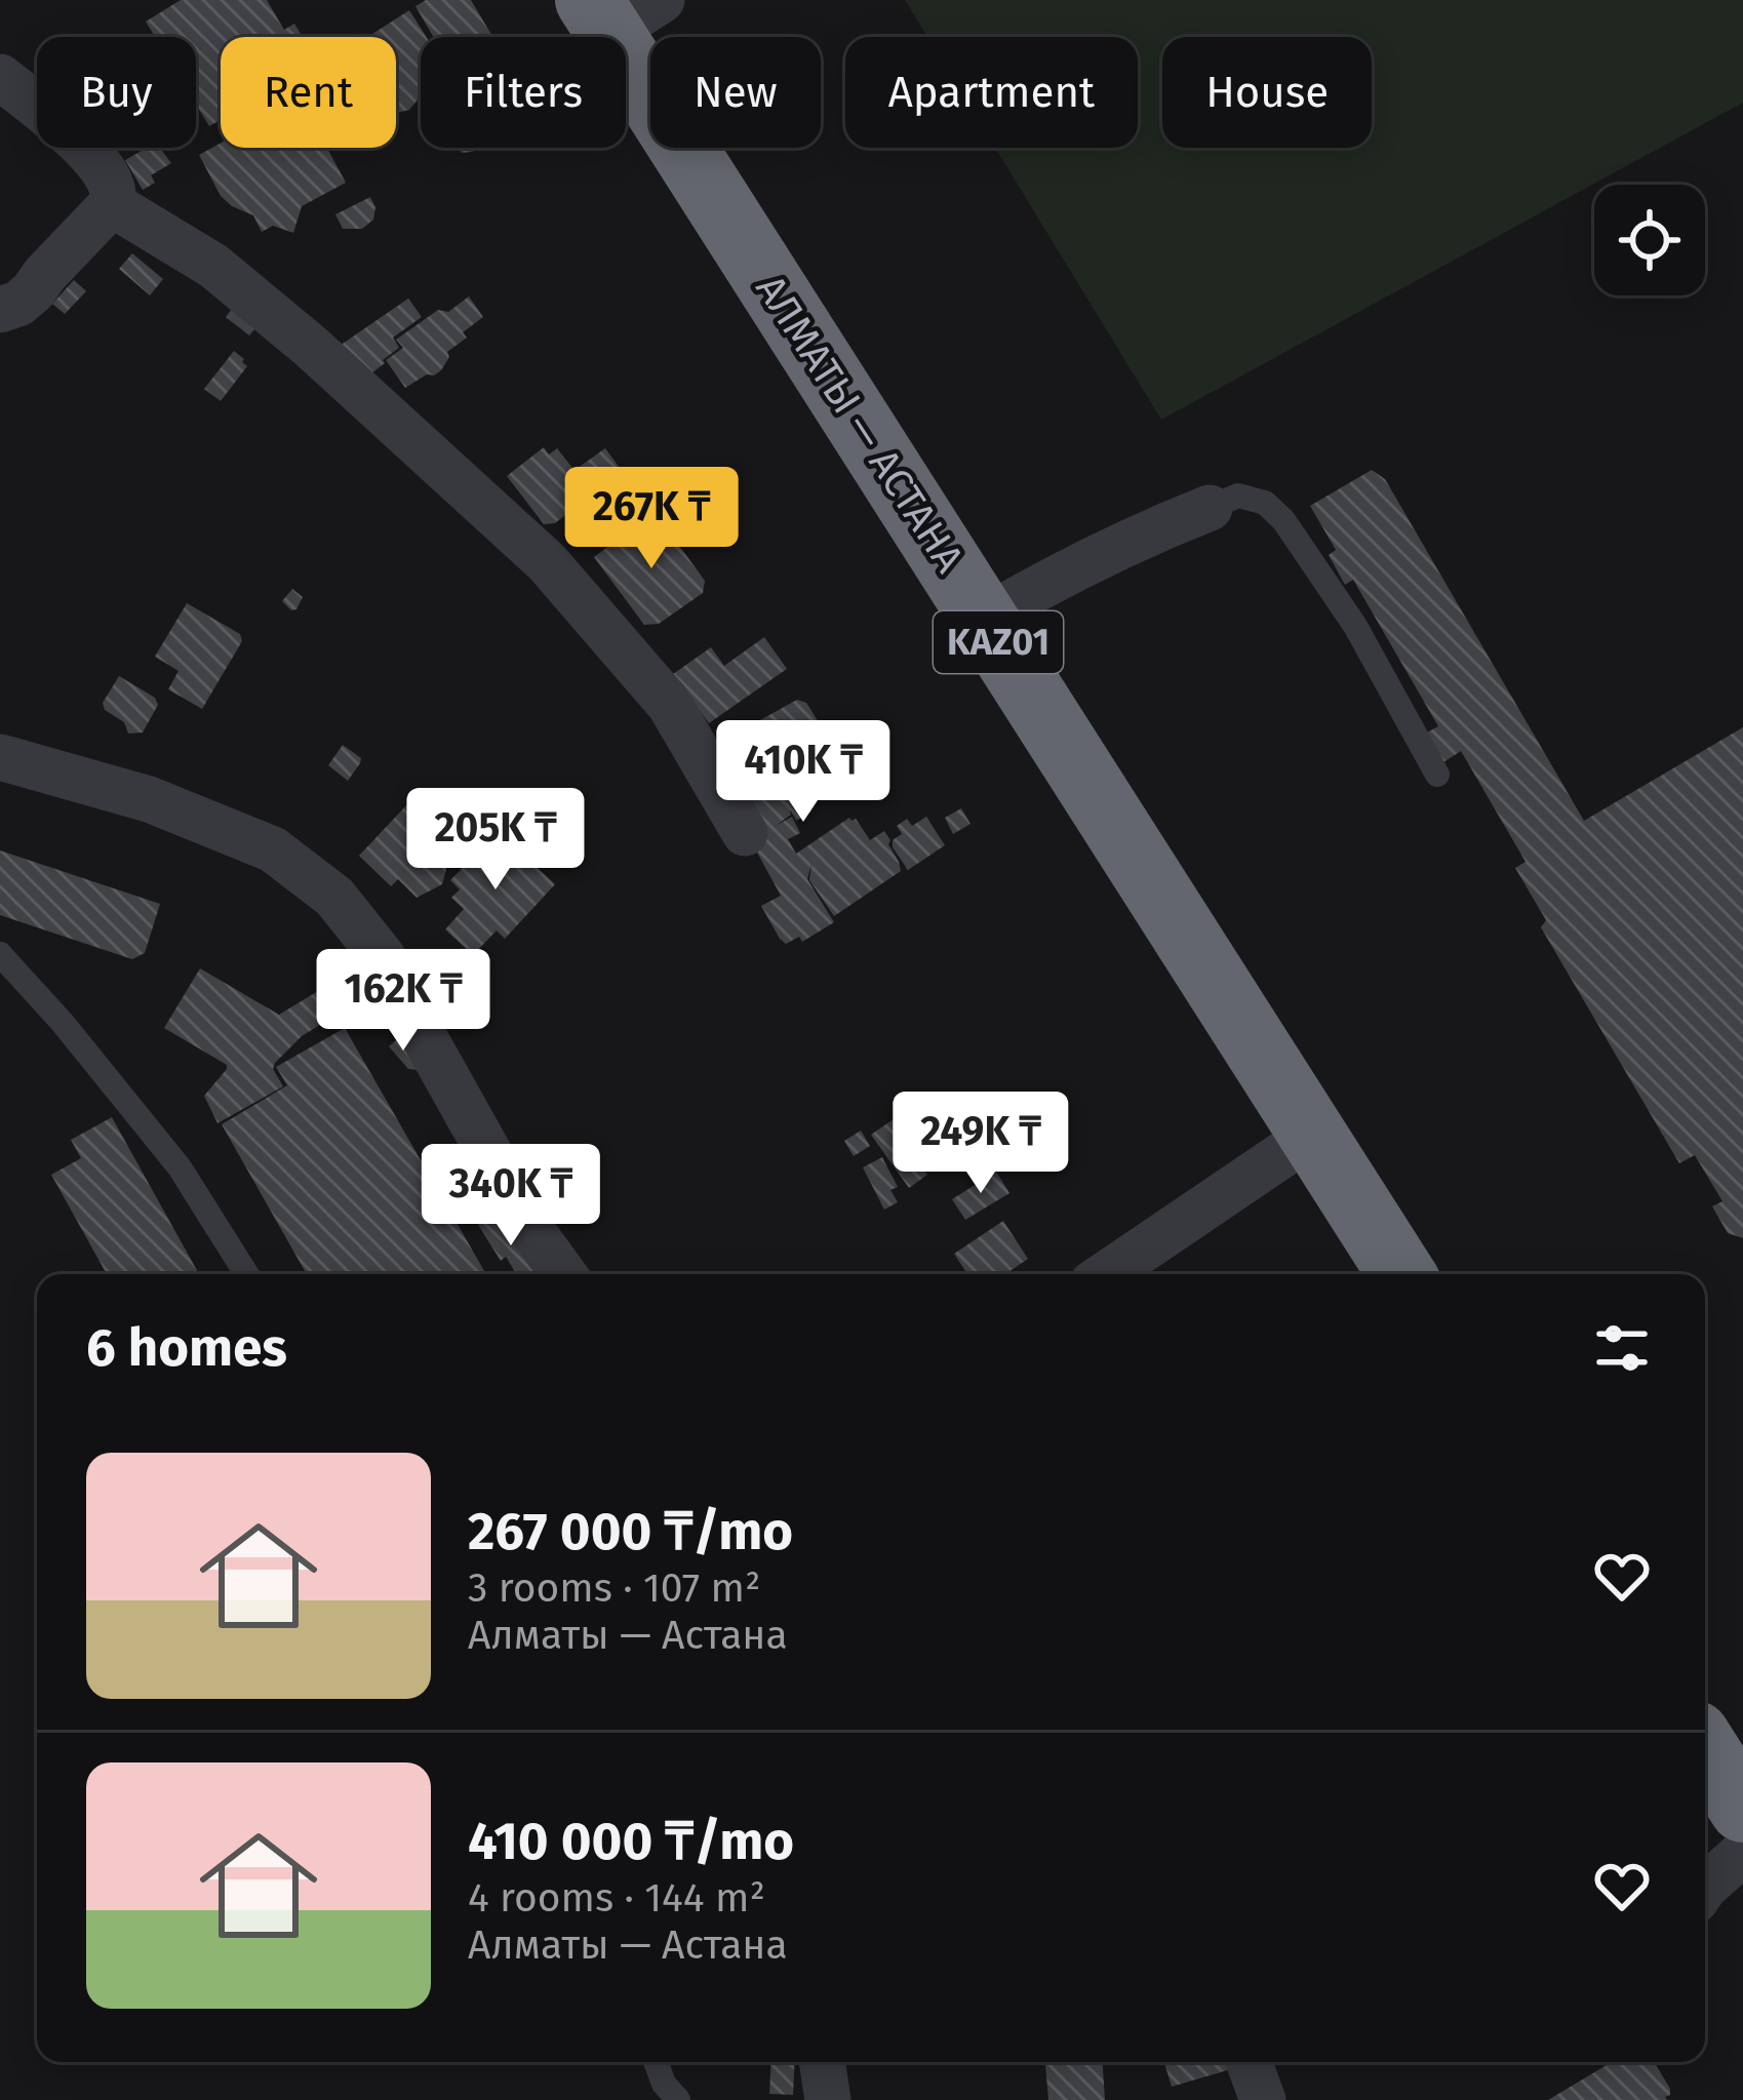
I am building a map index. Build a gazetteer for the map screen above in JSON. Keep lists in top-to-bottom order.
{
  "streets": {
    "highway": ["АЛМАТЫ — АСТАНА", "KАZ01"]
  },
  "page": {
    "chip": [
      "Buy",
      "Rent",
      "Filters",
      "New",
      "Apartment",
      "House"
    ],
    "price": [
      "267K ₸",
      "410K ₸",
      "205K ₸",
      "162K ₸",
      "249K ₸",
      "340K ₸"
    ],
    "heading": "6 homes",
    "list": [
      {
        "name": "267 000 ₸/mo",
        "note": "3 rooms · 107 m² · Алматы — Астана"
      },
      {
        "name": "410 000 ₸/mo",
        "note": "4 rooms · 144 m² · Алматы — Астана"
      }
    ]
  }
}
